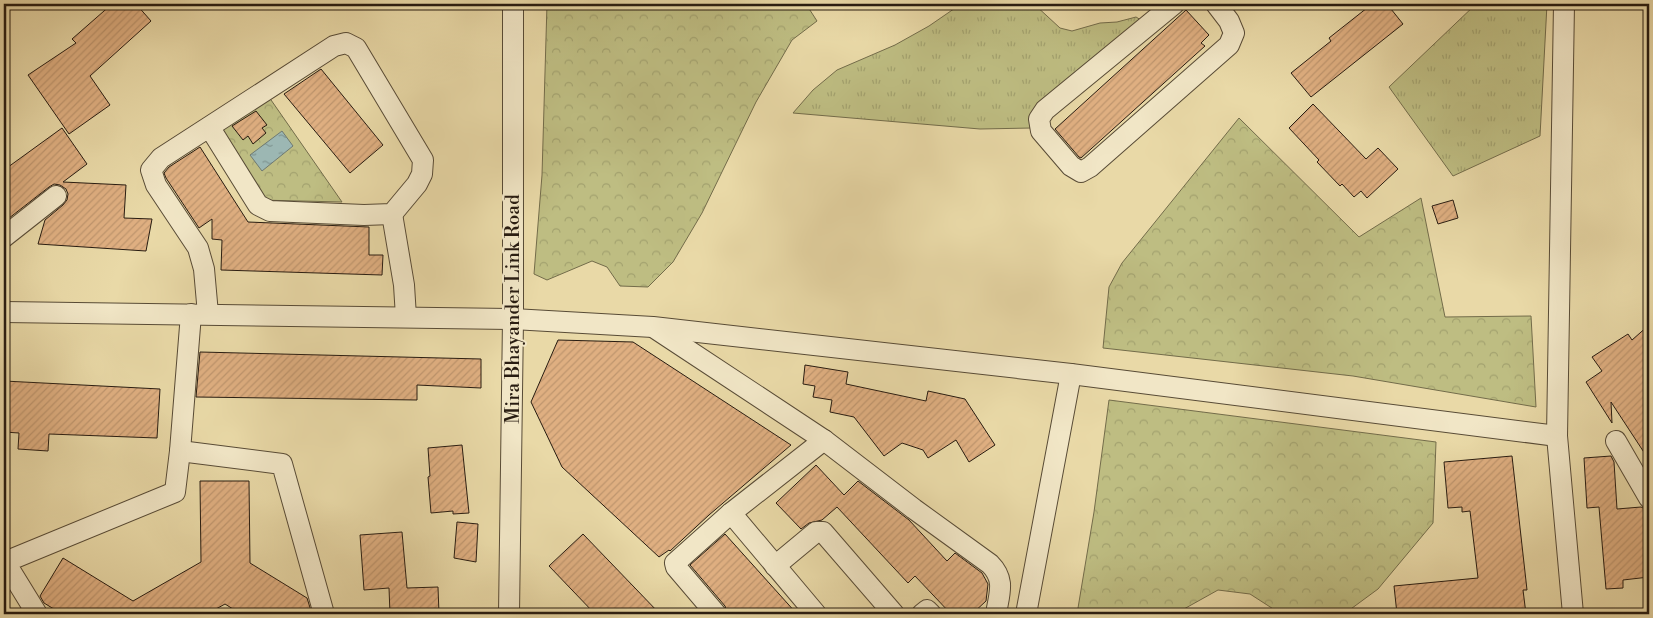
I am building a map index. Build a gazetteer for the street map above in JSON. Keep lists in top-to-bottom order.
{
  "streets": {
    "street": ["Mira Bhayander Link Road"]
  }
}
